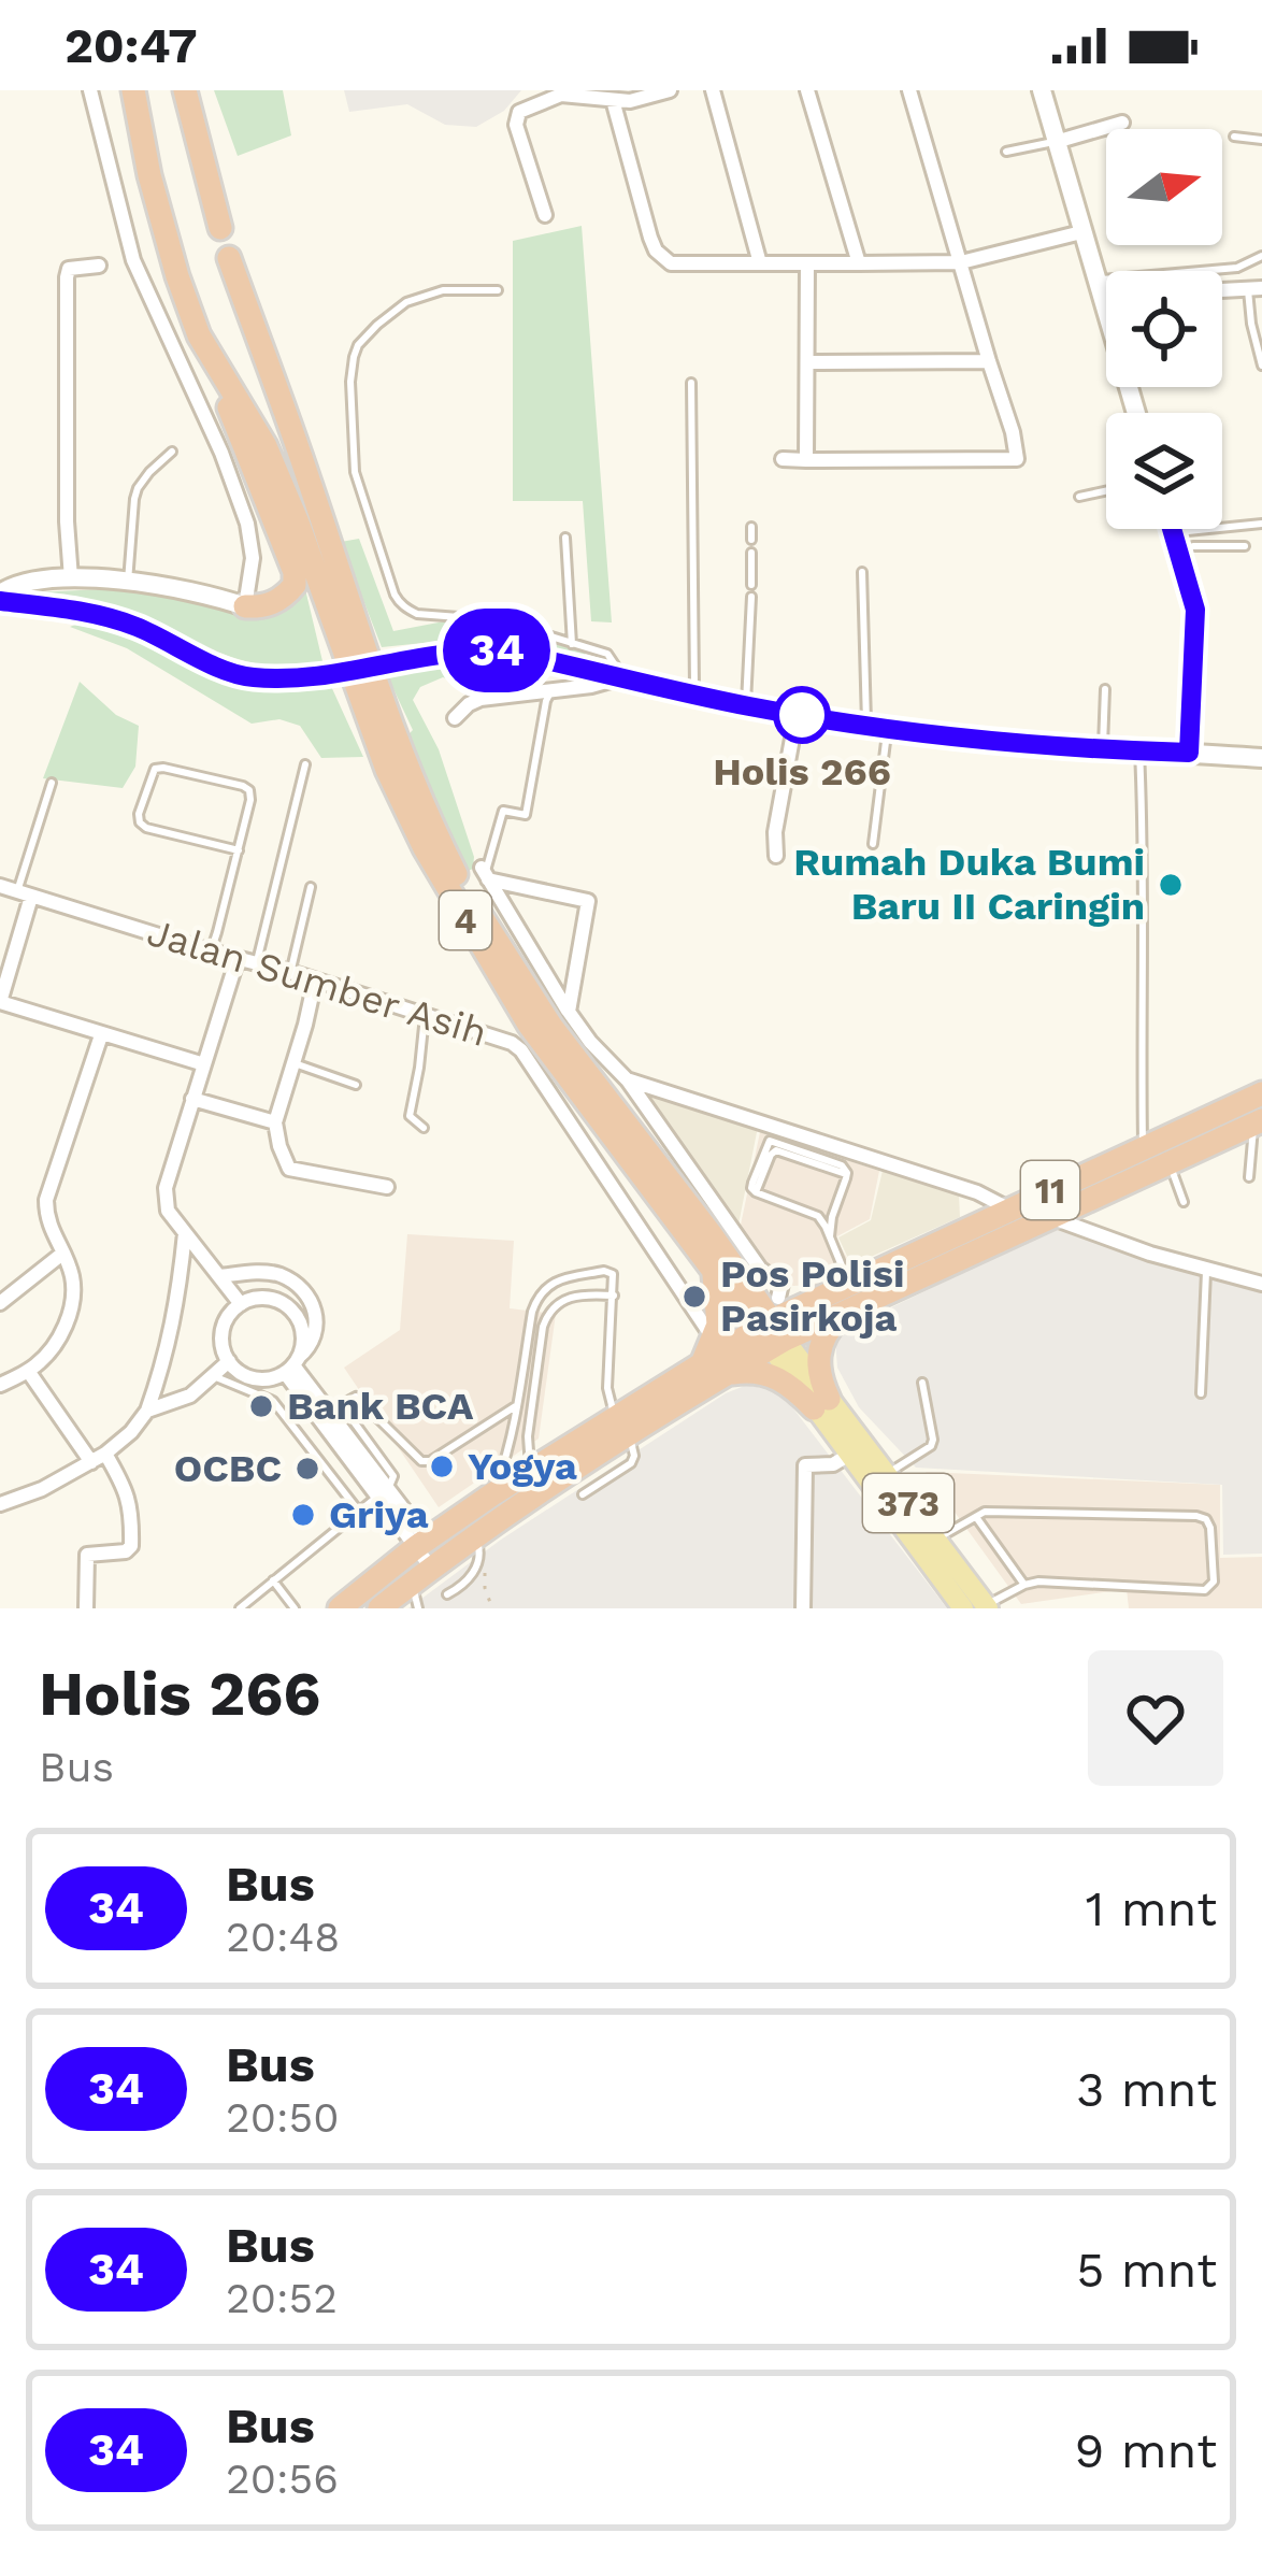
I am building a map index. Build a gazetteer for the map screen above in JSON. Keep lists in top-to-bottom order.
{
  "streets": {
    "highway": ["4", "11"],
    "main road": ["373"],
    "street": ["Jalan Sumber Asih"]
  },
  "crossings": [
    ["4", "11"],
    ["4", "373"],
    ["11", "373"]
  ],
  "places": [
    "Holis 266",
    "Rumah Duka Bumi Baru II Caringin",
    "Pos Polisi Pasirkoja",
    "Bank BCA",
    "Yogya",
    "OCBC",
    "Griya"
  ],
  "lines": ["bus line 34"],
  "north": "right",
  "page": {
    "status": "20:47",
    "on_map": "34",
    "heading": ["Holis 266", "Bus"],
    "list": [
      {
        "mark": "34",
        "name": "Bus",
        "note": "20:48",
        "value": "1 mnt"
      },
      {
        "mark": "34",
        "name": "Bus",
        "note": "20:50",
        "value": "3 mnt"
      },
      {
        "mark": "34",
        "name": "Bus",
        "note": "20:52",
        "value": "5 mnt"
      },
      {
        "mark": "34",
        "name": "Bus",
        "note": "20:56",
        "value": "9 mnt"
      }
    ]
  }
}
